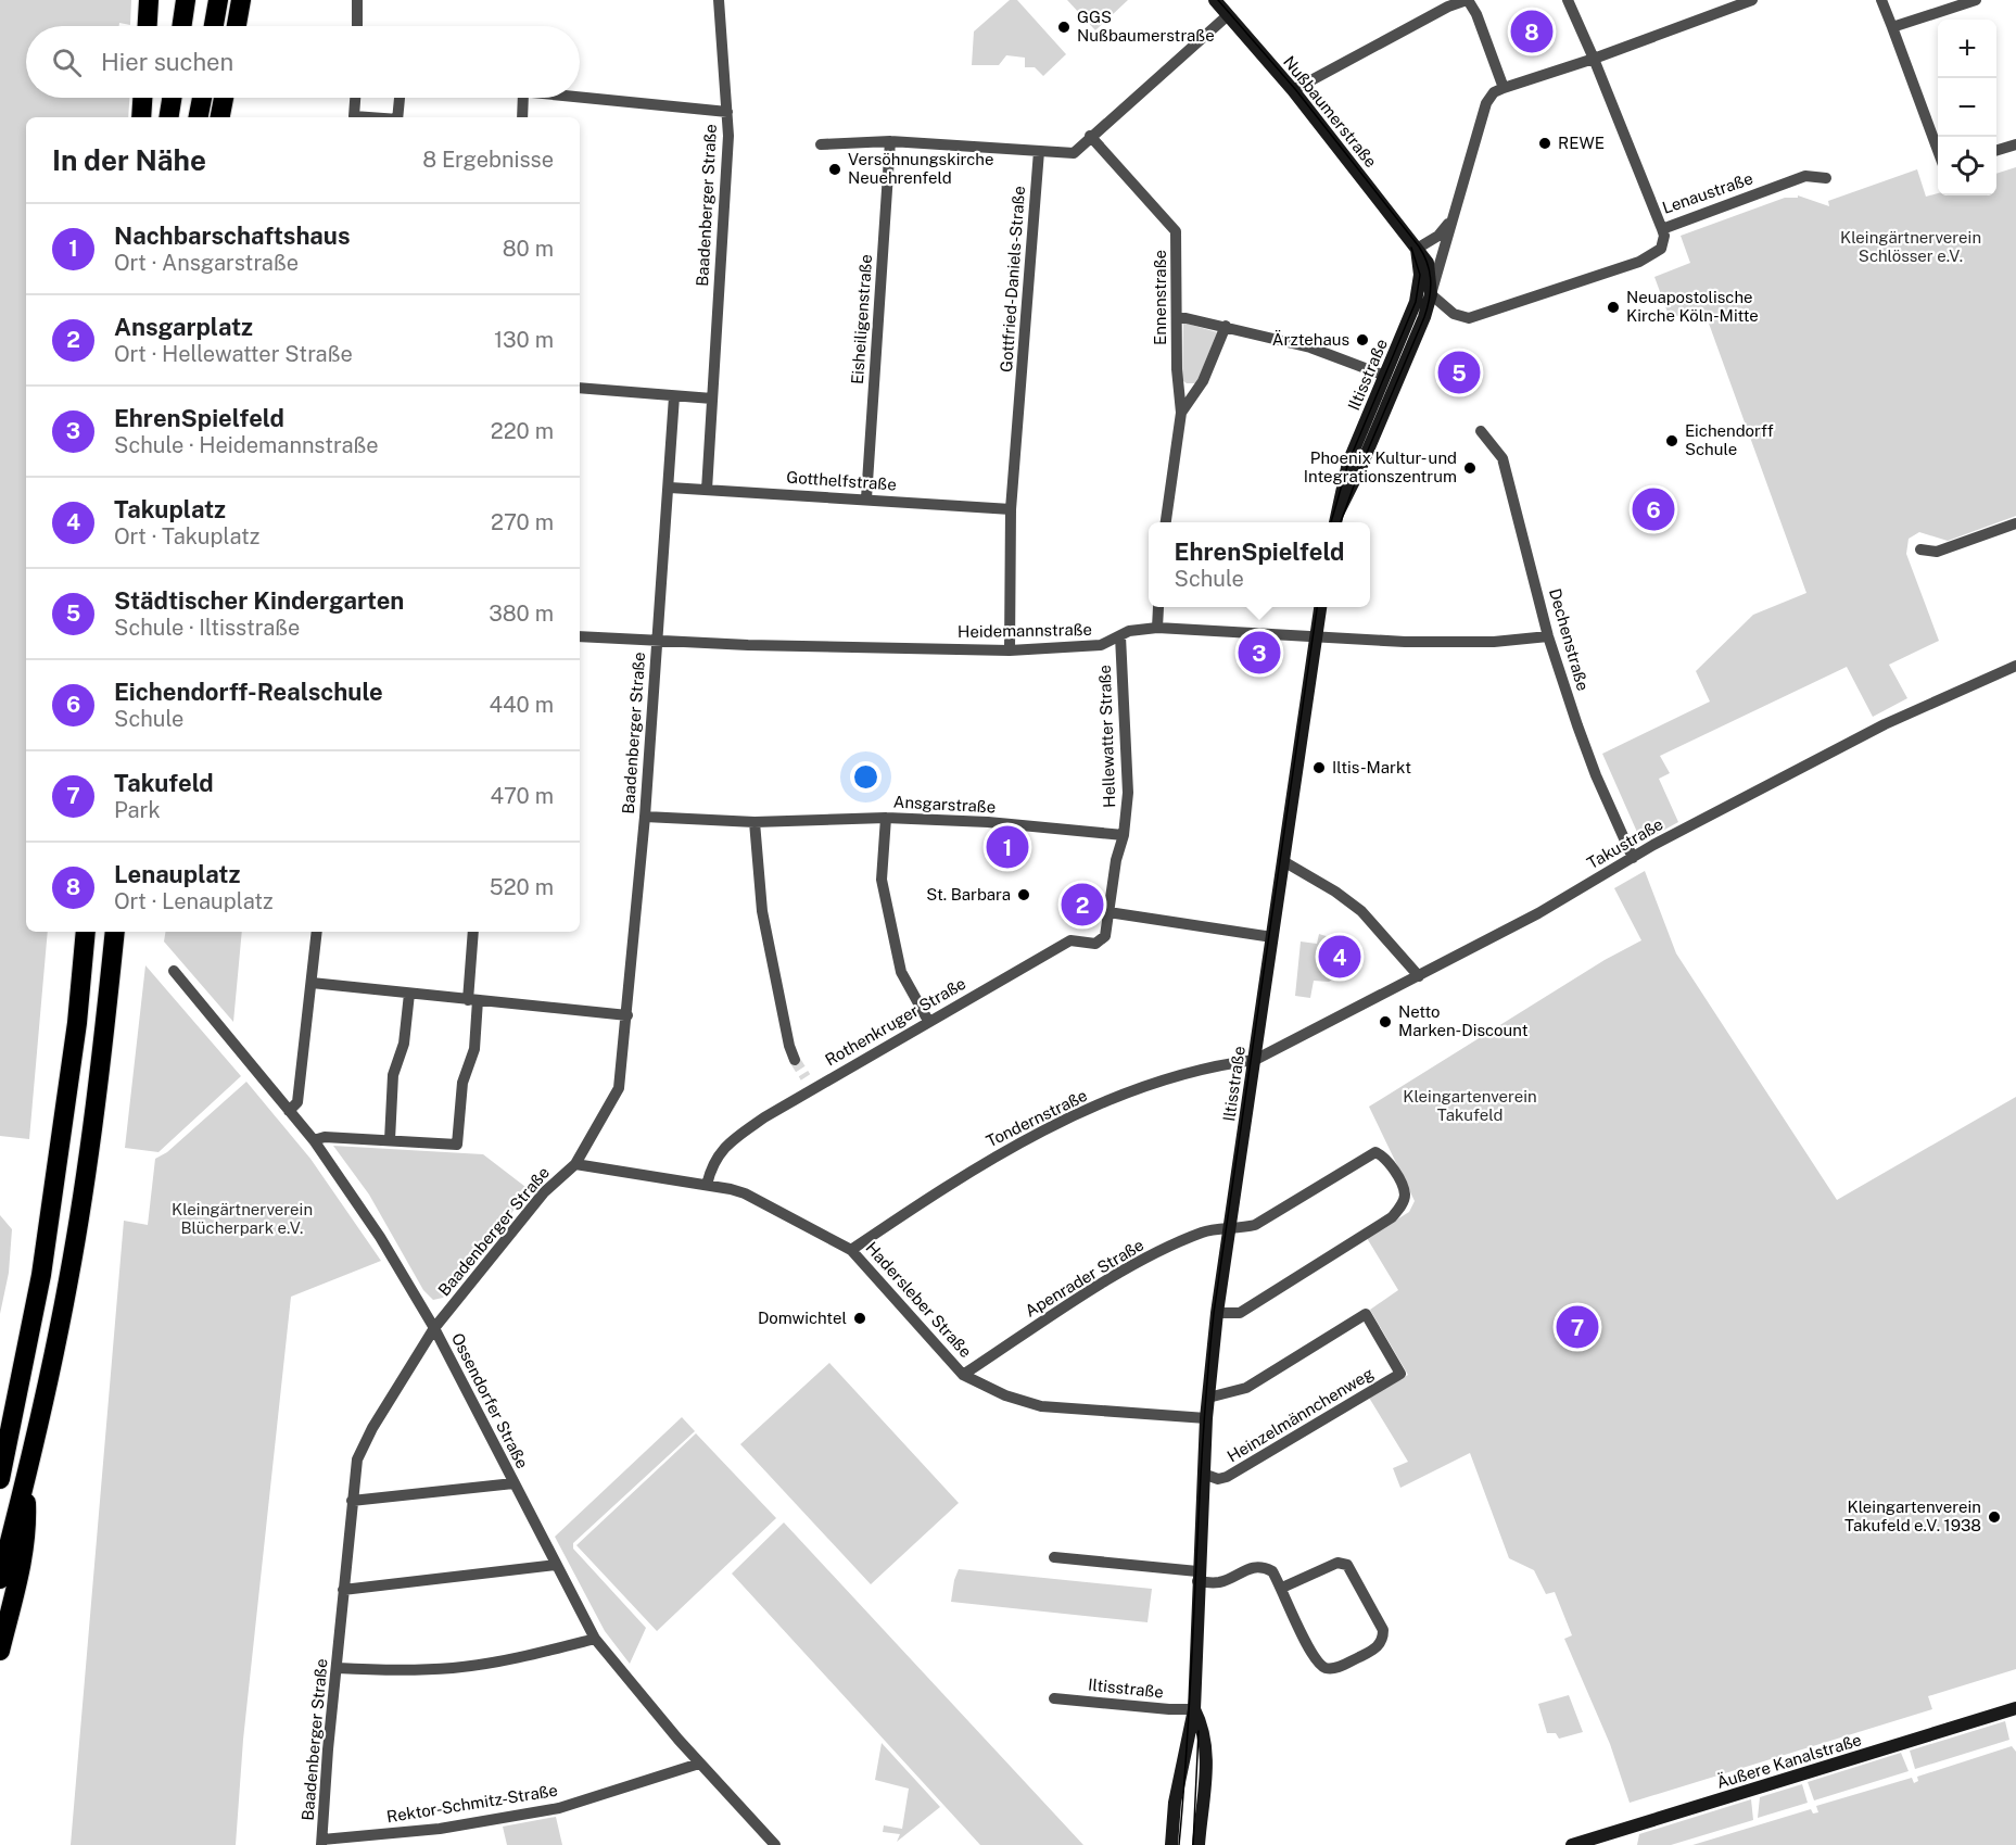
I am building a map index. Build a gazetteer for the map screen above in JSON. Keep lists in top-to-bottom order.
{
  "streets": {
    "street": [
      "Nußbaumerstraße",
      "Lenaustraße",
      "Baadenberger Straße",
      "Gottfried-Daniels-Straße",
      "Ennenstraße",
      "Eisheiligenstraße",
      "Iltisstraße",
      "Gotthelfstraße",
      "Heidemannstraße",
      "Dechenstraße",
      "Hellewatter Straße",
      "Ansgarstraße",
      "Takustraße",
      "Rothenkruger Straße",
      "Tondernstraße",
      "Apenrader Straße",
      "Hadersleber Straße",
      "Ossendorfer Straße",
      "Heinzelmännchenweg",
      "Äußere Kanalstraße",
      "Rektor-Schmitz-Straße"
    ]
  },
  "crossings": [
    ["Nußbaumerstraße", "Iltisstraße"],
    ["Baadenberger Straße", "Gotthelfstraße"],
    ["Baadenberger Straße", "Heidemannstraße"],
    ["Baadenberger Straße", "Ansgarstraße"],
    ["Baadenberger Straße", "Hadersleber Straße"],
    ["Baadenberger Straße", "Ossendorfer Straße"],
    ["Baadenberger Straße", "Rektor-Schmitz-Straße"],
    ["Gottfried-Daniels-Straße", "Gotthelfstraße"],
    ["Gottfried-Daniels-Straße", "Heidemannstraße"],
    ["Eisheiligenstraße", "Gotthelfstraße"],
    ["Iltisstraße", "Heidemannstraße"],
    ["Iltisstraße", "Takustraße"],
    ["Iltisstraße", "Tondernstraße"],
    ["Iltisstraße", "Apenrader Straße"],
    ["Iltisstraße", "Hadersleber Straße"],
    ["Iltisstraße", "Heinzelmännchenweg"],
    ["Heidemannstraße", "Dechenstraße"],
    ["Heidemannstraße", "Hellewatter Straße"],
    ["Dechenstraße", "Takustraße"],
    ["Hellewatter Straße", "Ansgarstraße"],
    ["Hellewatter Straße", "Rothenkruger Straße"],
    ["Takustraße", "Tondernstraße"],
    ["Rothenkruger Straße", "Hadersleber Straße"],
    ["Tondernstraße", "Hadersleber Straße"],
    ["Apenrader Straße", "Hadersleber Straße"],
    ["Ossendorfer Straße", "Rektor-Schmitz-Straße"]
  ],
  "parks": ["Kleingärtnerverein Schlösser e.V.", "Kleingartenverein Takufeld", "Kleingärtnerverein Blücherpark e.V."],
  "places": [
    "GGS Nußbaumerstraße",
    "REWE",
    "Versöhnungskirche Neuehrenfeld",
    "Neuapostolische Kirche Köln-Mitte",
    "Ärztehaus",
    "Eichendorff Schule",
    "Phoenix Kultur- und Integrationszentrum",
    "Iltis-Markt",
    "St. Barbara",
    "Netto Marken-Discount",
    "Domwichtel",
    "Kleingartenverein Takufeld e.V. 1938"
  ],
  "page": {
    "pins": [
      "8",
      "5",
      "6",
      "3",
      "1",
      "2",
      "4",
      "7"
    ],
    "map_buttons": ["+", "−"],
    "search": "Hier suchen",
    "heading": ["In der Nähe", "8 Ergebnisse"],
    "list": [
      {
        "mark": "1",
        "name": "Nachbarschaftshaus",
        "note": "Ort · Ansgarstraße",
        "value": "80 m"
      },
      {
        "mark": "2",
        "name": "Ansgarplatz",
        "note": "Ort · Hellewatter Straße",
        "value": "130 m"
      },
      {
        "mark": "3",
        "name": "EhrenSpielfeld",
        "note": "Schule · Heidemannstraße",
        "value": "220 m"
      },
      {
        "mark": "4",
        "name": "Takuplatz",
        "note": "Ort · Takuplatz",
        "value": "270 m"
      },
      {
        "mark": "5",
        "name": "Städtischer Kindergarten",
        "note": "Schule · Iltisstraße",
        "value": "380 m"
      },
      {
        "mark": "6",
        "name": "Eichendorff-Realschule",
        "note": "Schule",
        "value": "440 m"
      },
      {
        "mark": "7",
        "name": "Takufeld",
        "note": "Park",
        "value": "470 m"
      },
      {
        "mark": "8",
        "name": "Lenauplatz",
        "note": "Ort · Lenauplatz",
        "value": "520 m"
      }
    ],
    "popup": ["EhrenSpielfeld", "Schule"]
  }
}
